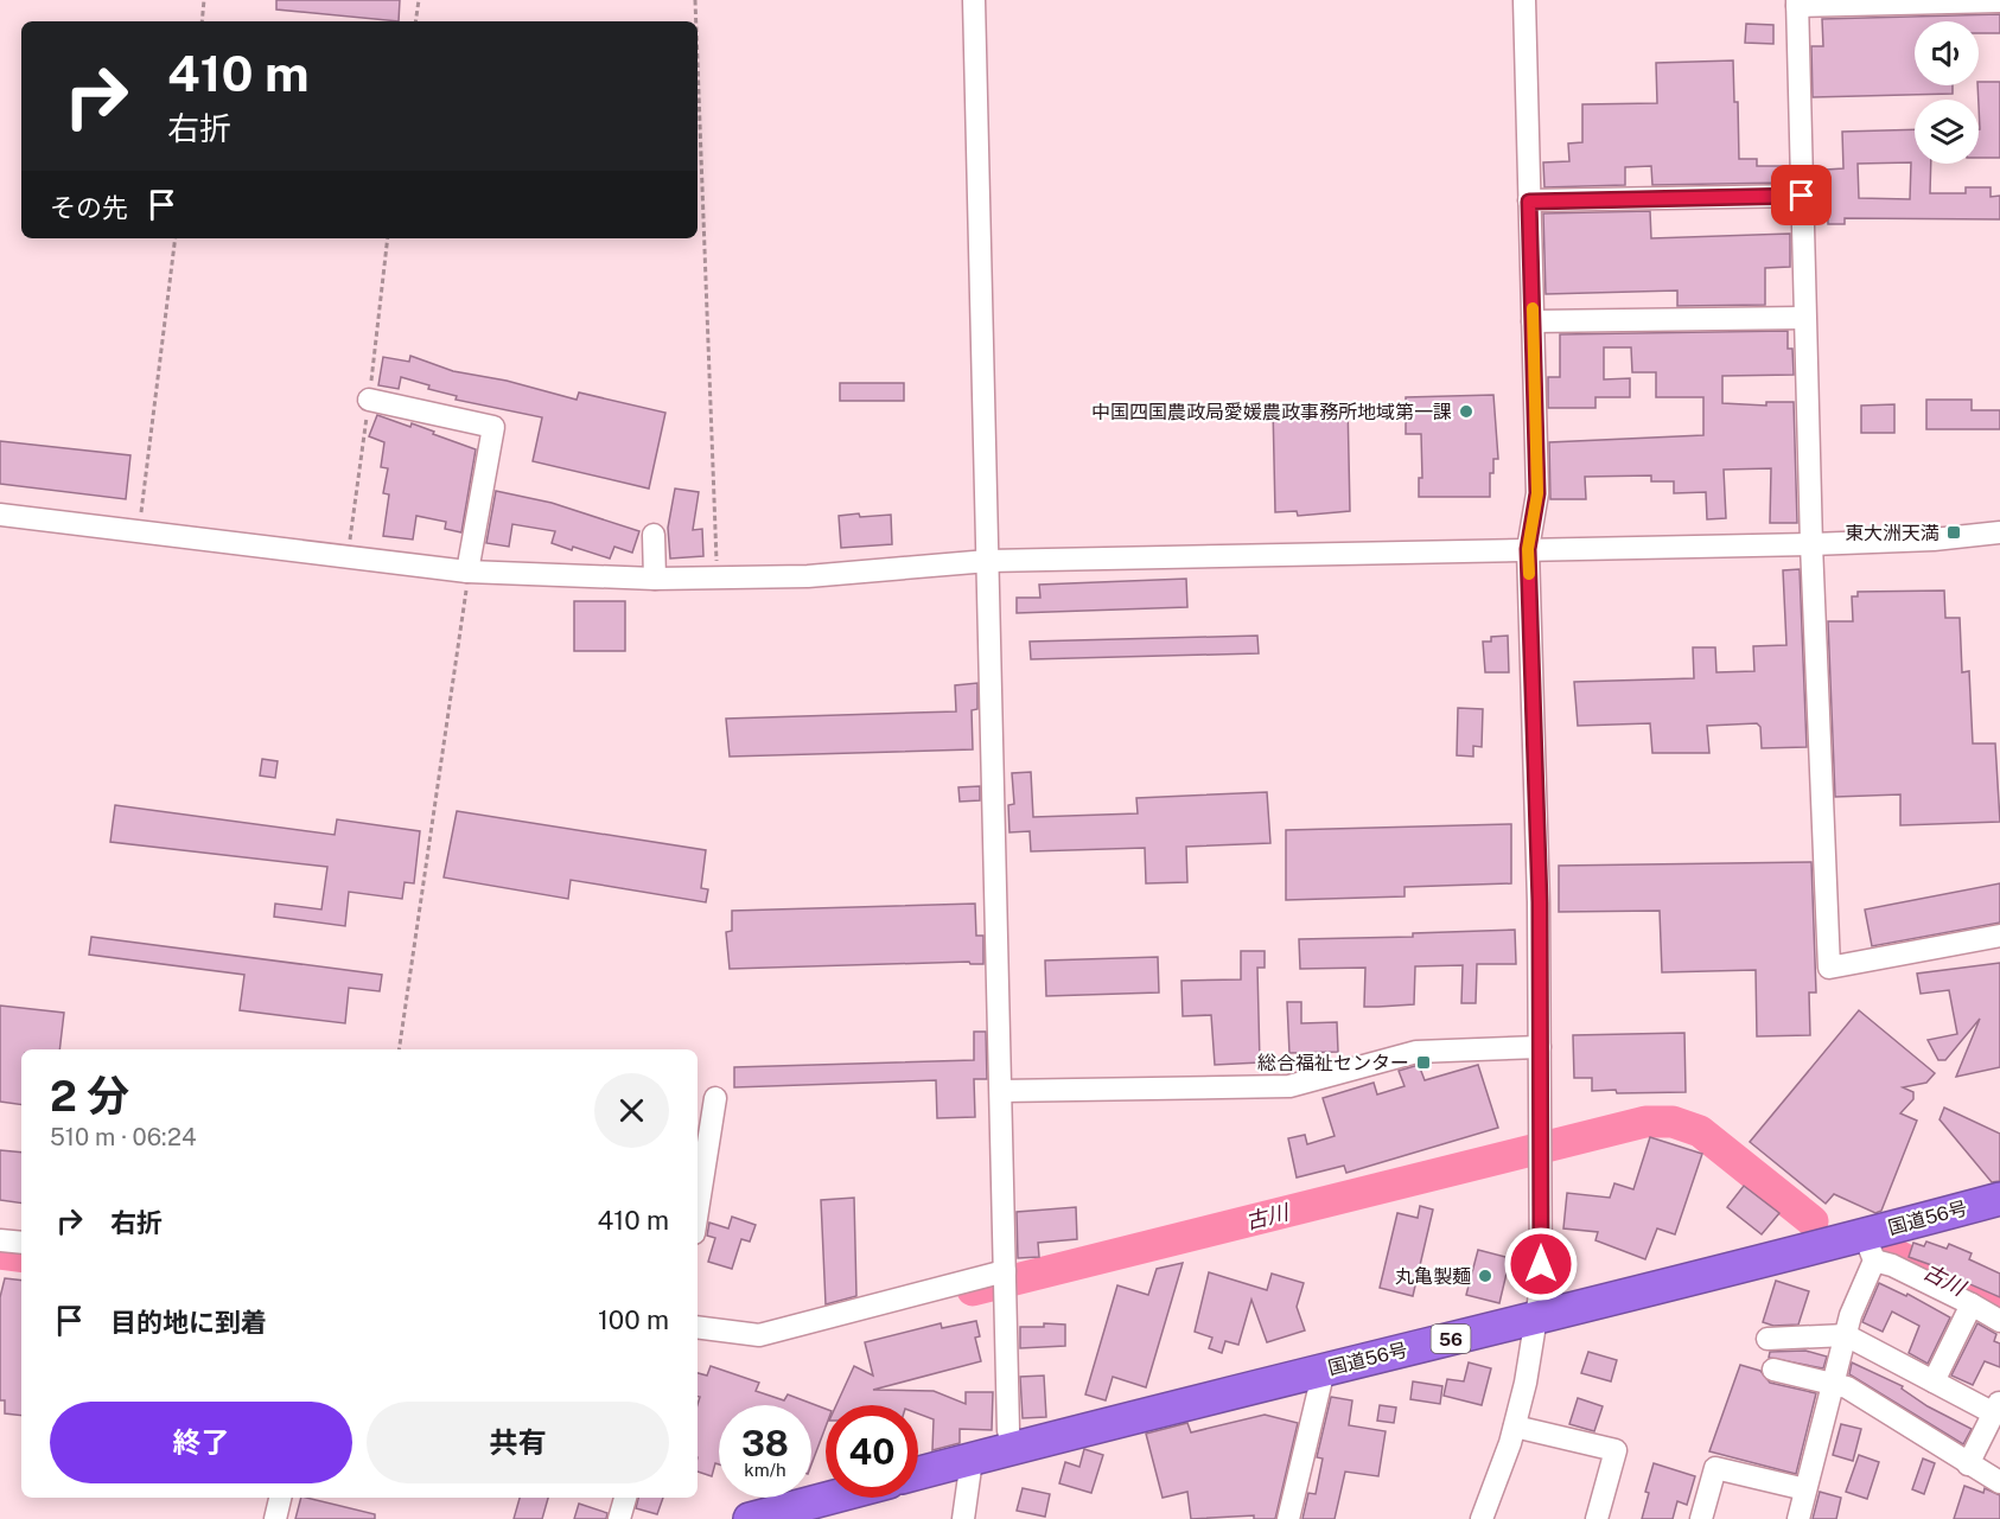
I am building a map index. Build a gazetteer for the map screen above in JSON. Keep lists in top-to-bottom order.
{
  "streets": {
    "highway": ["国道56号", "56"]
  },
  "water": ["古川"],
  "places": {
    "other": ["中国四国農政局愛媛農政事務所地域第一課", "丸亀製麺"],
    "transit": ["東大洲天満", "総合福祉センター"]
  },
  "page": {
    "turn": ["410 m", "右折"],
    "then": "その先",
    "heading": ["2 分", "510 m · 06:24"],
    "list": [
      {
        "name": "右折",
        "value": "410 m"
      },
      {
        "name": "目的地に到着",
        "value": "100 m"
      }
    ],
    "buttons": ["終了", "共有"],
    "speed": "38 km/h",
    "limit": "40"
  }
}
